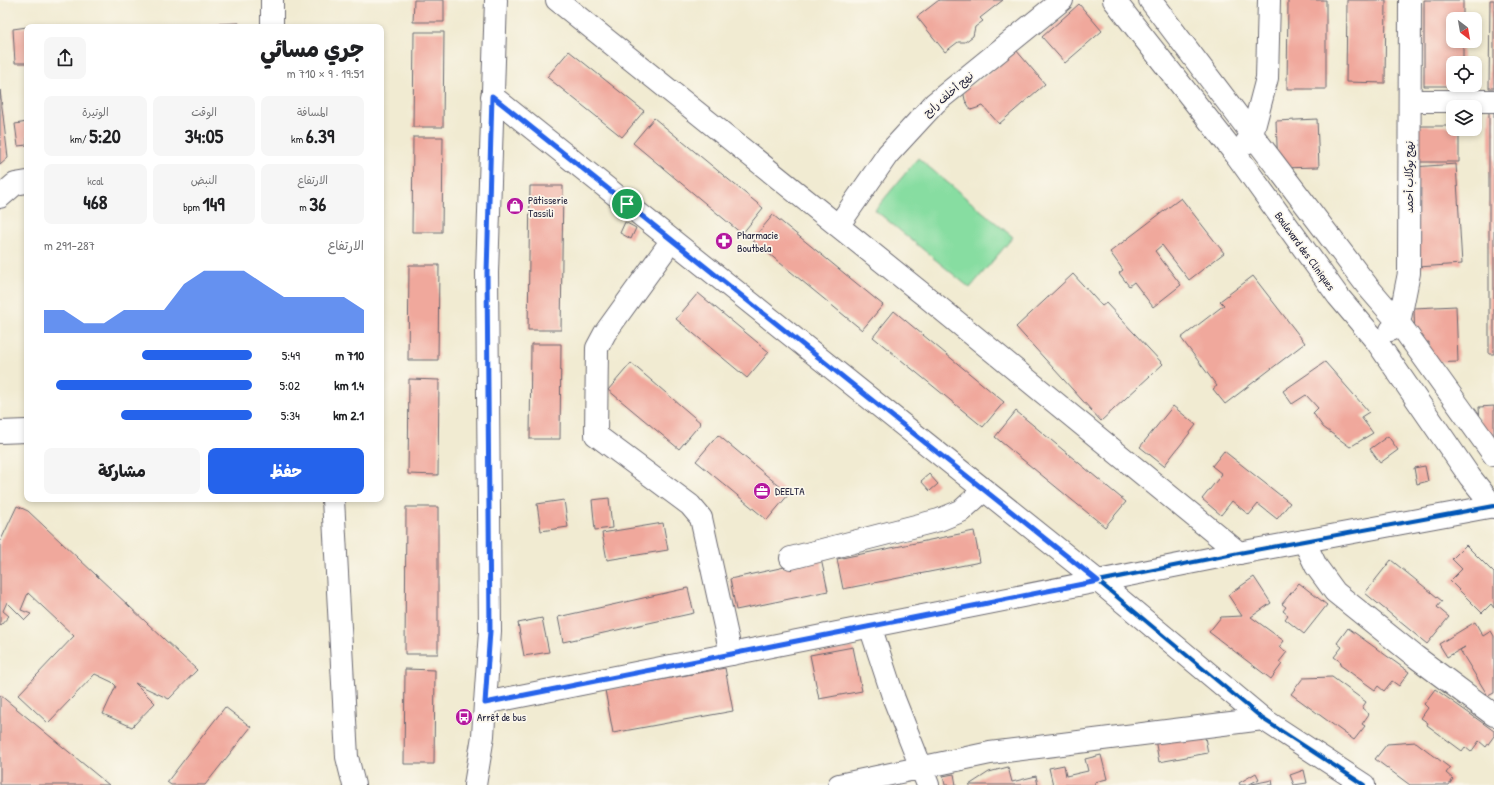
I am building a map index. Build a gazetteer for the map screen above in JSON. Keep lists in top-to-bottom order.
{
  "streets": {
    "street": ["نهج أخلف رابح", "نهج بوكلاب أحمد", "Boulevard des Cliniques"]
  },
  "places": {
    "shop": ["Pâtisserie Tassili"],
    "pharmacy": ["Pharmacie Boutbela"],
    "office": ["DEELTA"],
    "bus stop": ["Arrêt de bus"]
  },
  "north": "bottom right",
  "page": {
    "heading": ["جري مسائي", "19:51 · 9 × 710 m"],
    "stats": [
      ["المسافة", "6.39 km"],
      ["الوقت", "34:05"],
      ["الوتيرة", "5:20 /km"],
      ["الارتفاع", "36 m"],
      ["النبض", "149 bpm"],
      ["kcal", "468"]
    ],
    "chart": ["الارتفاع", "287–291 m"],
    "list": [
      {
        "name": "710 m",
        "note": "5:49"
      },
      {
        "name": "1.4 km",
        "note": "5:02"
      },
      {
        "name": "2.1 km",
        "note": "5:34"
      }
    ],
    "buttons": ["حفظ", "مشاركة"]
  }
}
